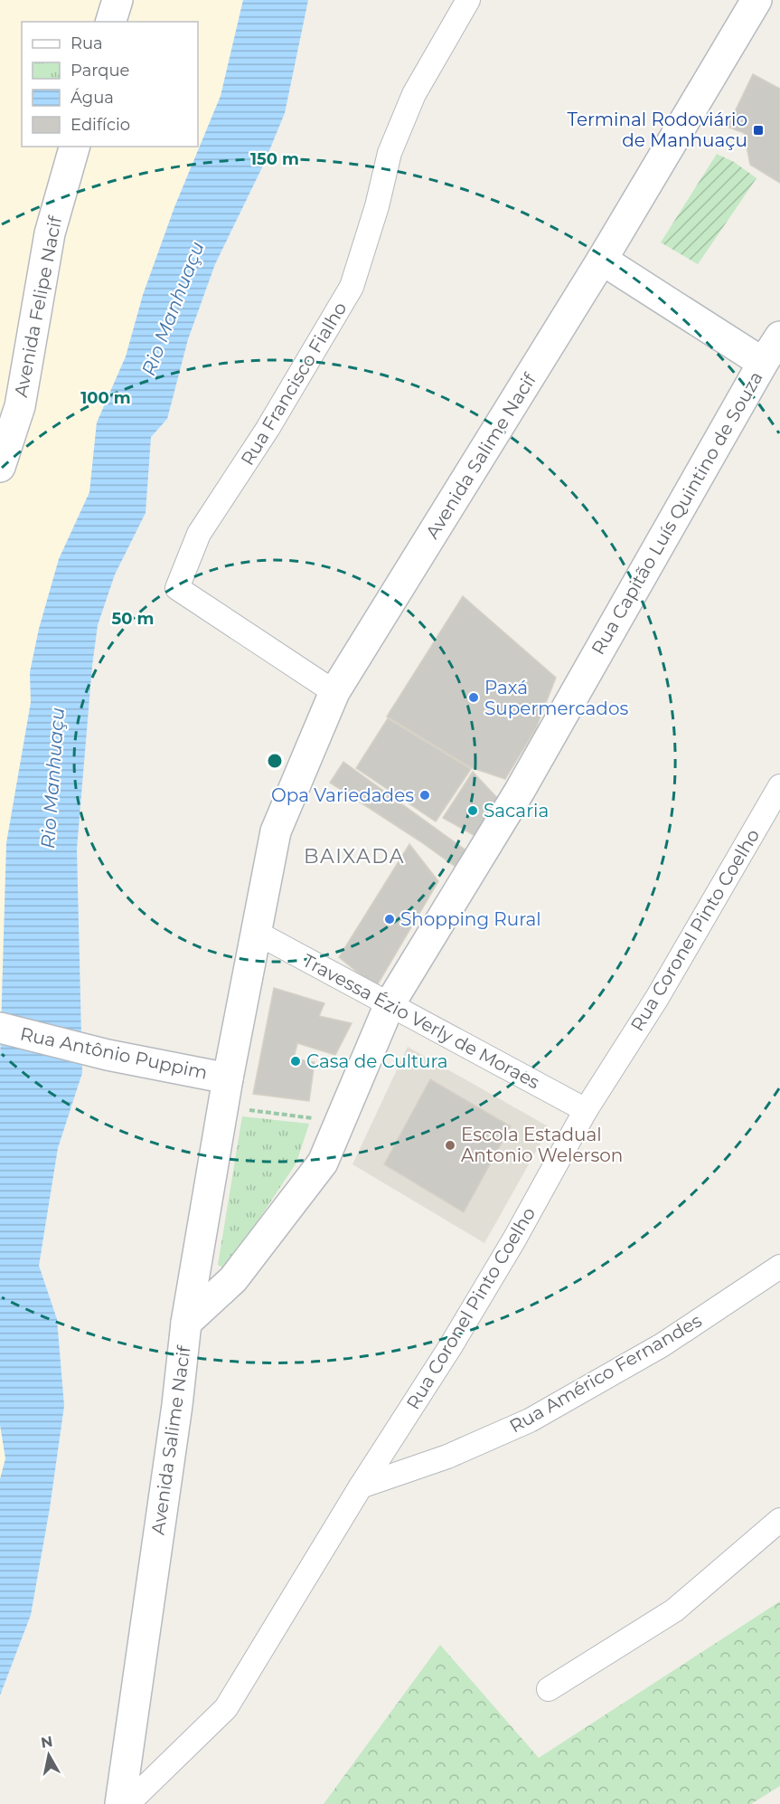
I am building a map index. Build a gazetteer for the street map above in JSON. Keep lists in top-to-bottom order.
{
  "streets": {
    "street": [
      "Avenida Felipe Nacif",
      "Rua Francisco Fialho",
      "Avenida Salime Nacif",
      "Rua Capitão Luís Quintino de Souza",
      "Rua Coronel Pinto Coelho",
      "Travessa Ézio Verly de Moraes",
      "Rua Antônio Puppim",
      "Rua Américo Fernandes"
    ]
  },
  "crossings": [
    ["Rua Francisco Fialho", "Avenida Salime Nacif"],
    ["Avenida Salime Nacif", "Rua Capitão Luís Quintino de Souza"],
    ["Avenida Salime Nacif", "Travessa Ézio Verly de Moraes"],
    ["Avenida Salime Nacif", "Rua Antônio Puppim"],
    ["Rua Capitão Luís Quintino de Souza", "Travessa Ézio Verly de Moraes"],
    ["Rua Coronel Pinto Coelho", "Travessa Ézio Verly de Moraes"],
    ["Rua Coronel Pinto Coelho", "Rua Américo Fernandes"]
  ],
  "districts": ["BAIXADA"],
  "water": ["Rio Manhuaçu"],
  "places": {
    "transit": ["Terminal Rodoviário de Manhuaçu"],
    "other": [
      "Paxá Supermercados",
      "Opa Variedades",
      "Sacaria",
      "Shopping Rural",
      "Casa de Cultura",
      "Escola Estadual Antonio Welerson"
    ]
  },
  "legend": [
    "Rua",
    "Parque",
    "Água",
    "Edifício"
  ],
  "north": "top",
  "rings": ["150 m", "100 m", "50 m"]
}
